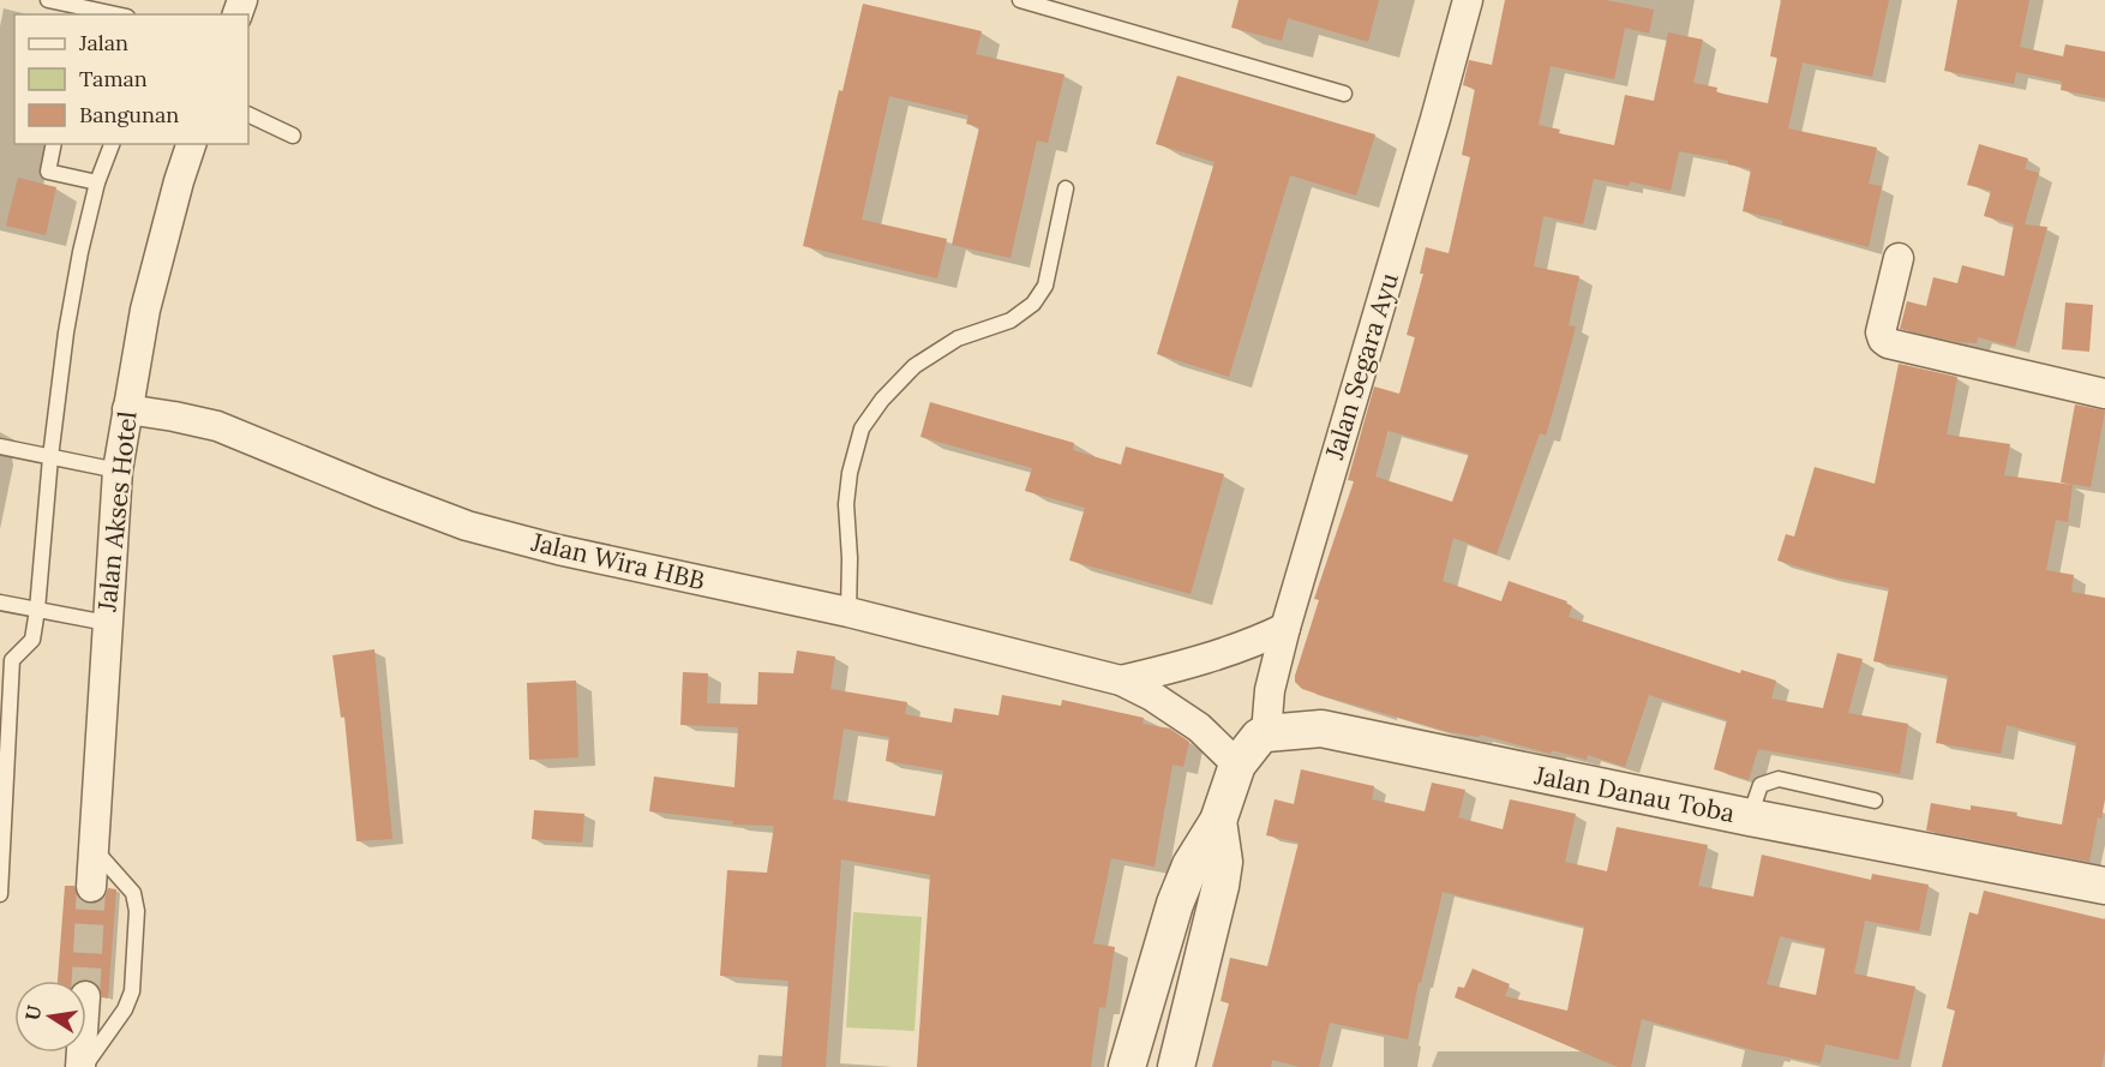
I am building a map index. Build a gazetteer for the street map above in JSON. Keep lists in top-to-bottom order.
{
  "streets": {
    "street": [
      "Jalan Segara Ayu",
      "Jalan Akses Hotel",
      "Jalan Wira HBB",
      "Jalan Danau Toba"
    ]
  },
  "crossings": [
    ["Jalan Segara Ayu", "Jalan Wira HBB"],
    ["Jalan Segara Ayu", "Jalan Danau Toba"],
    ["Jalan Akses Hotel", "Jalan Wira HBB"]
  ],
  "legend": ["Jalan", "Taman", "Bangunan"],
  "north": "left"
}
